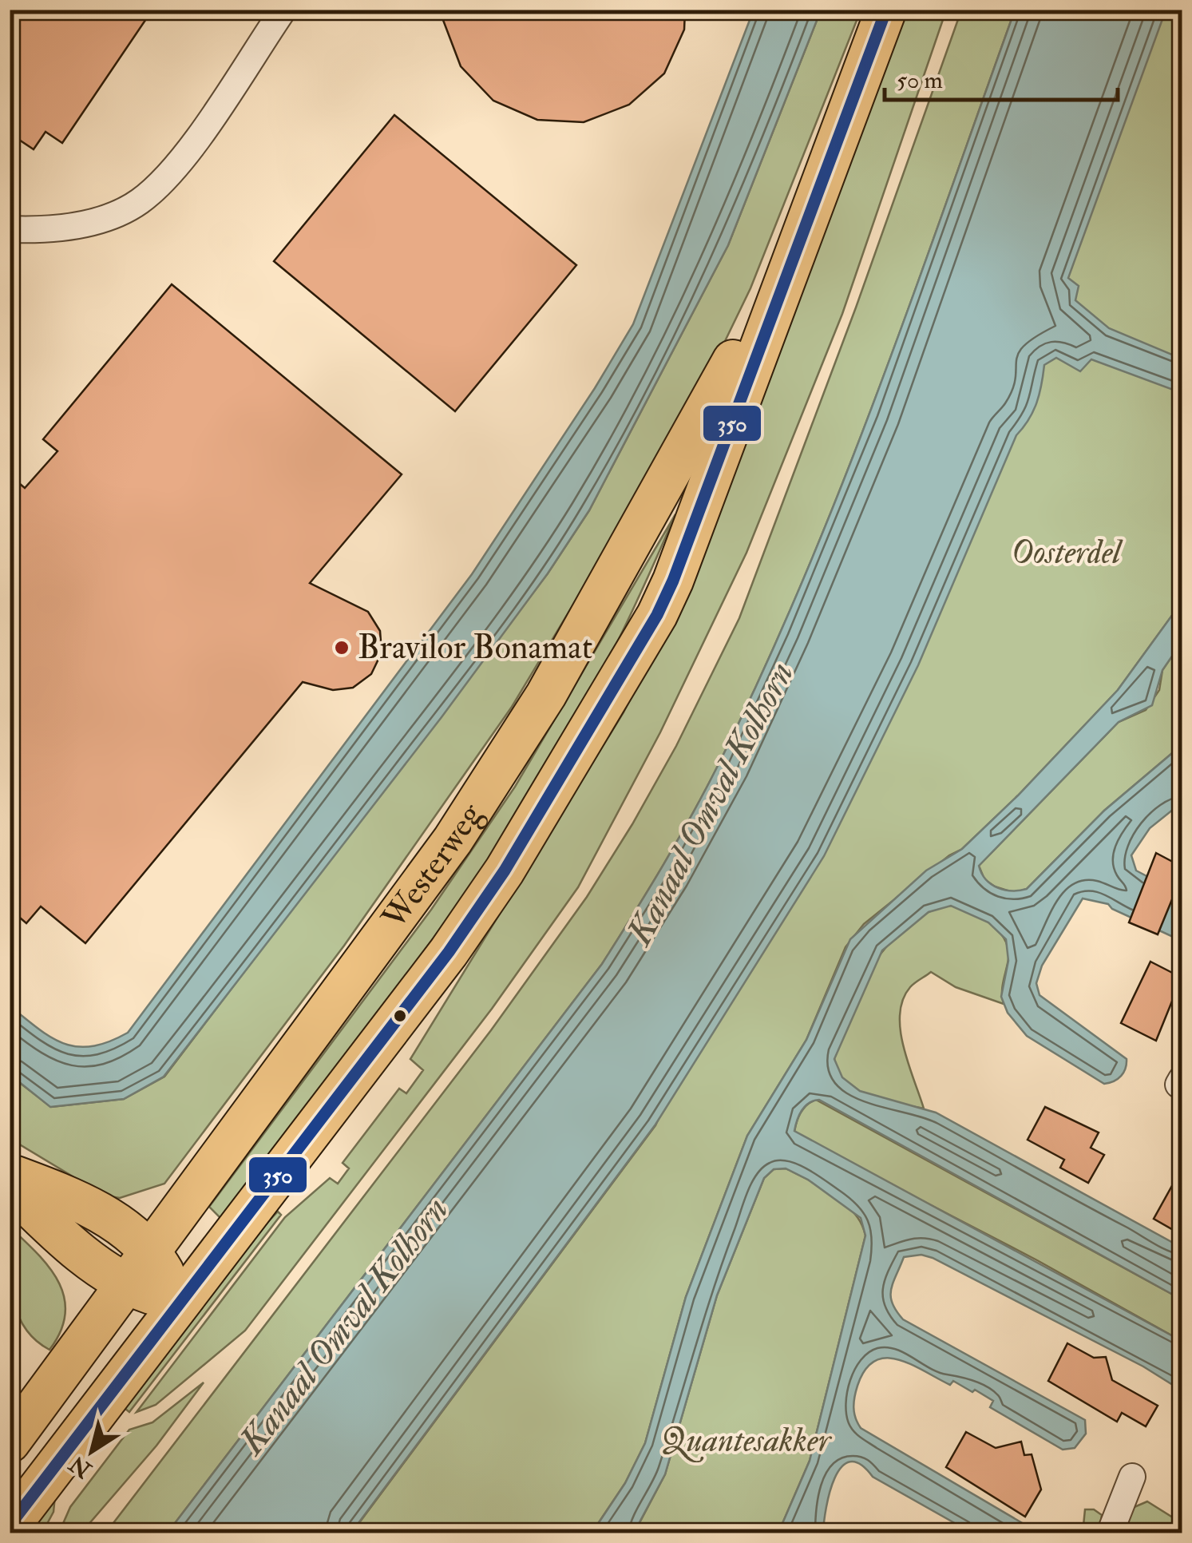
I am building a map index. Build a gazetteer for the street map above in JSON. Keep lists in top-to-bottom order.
{
  "streets": {
    "main road": ["Westerweg"]
  },
  "water": ["Kanaal Omval Kolhorn"],
  "parks": ["Oosterdel", "Quantesakker"],
  "places": ["Bravilor Bonamat"],
  "lines": ["transit line 350"],
  "scale_bar": "50 m",
  "north": "bottom left"
}
